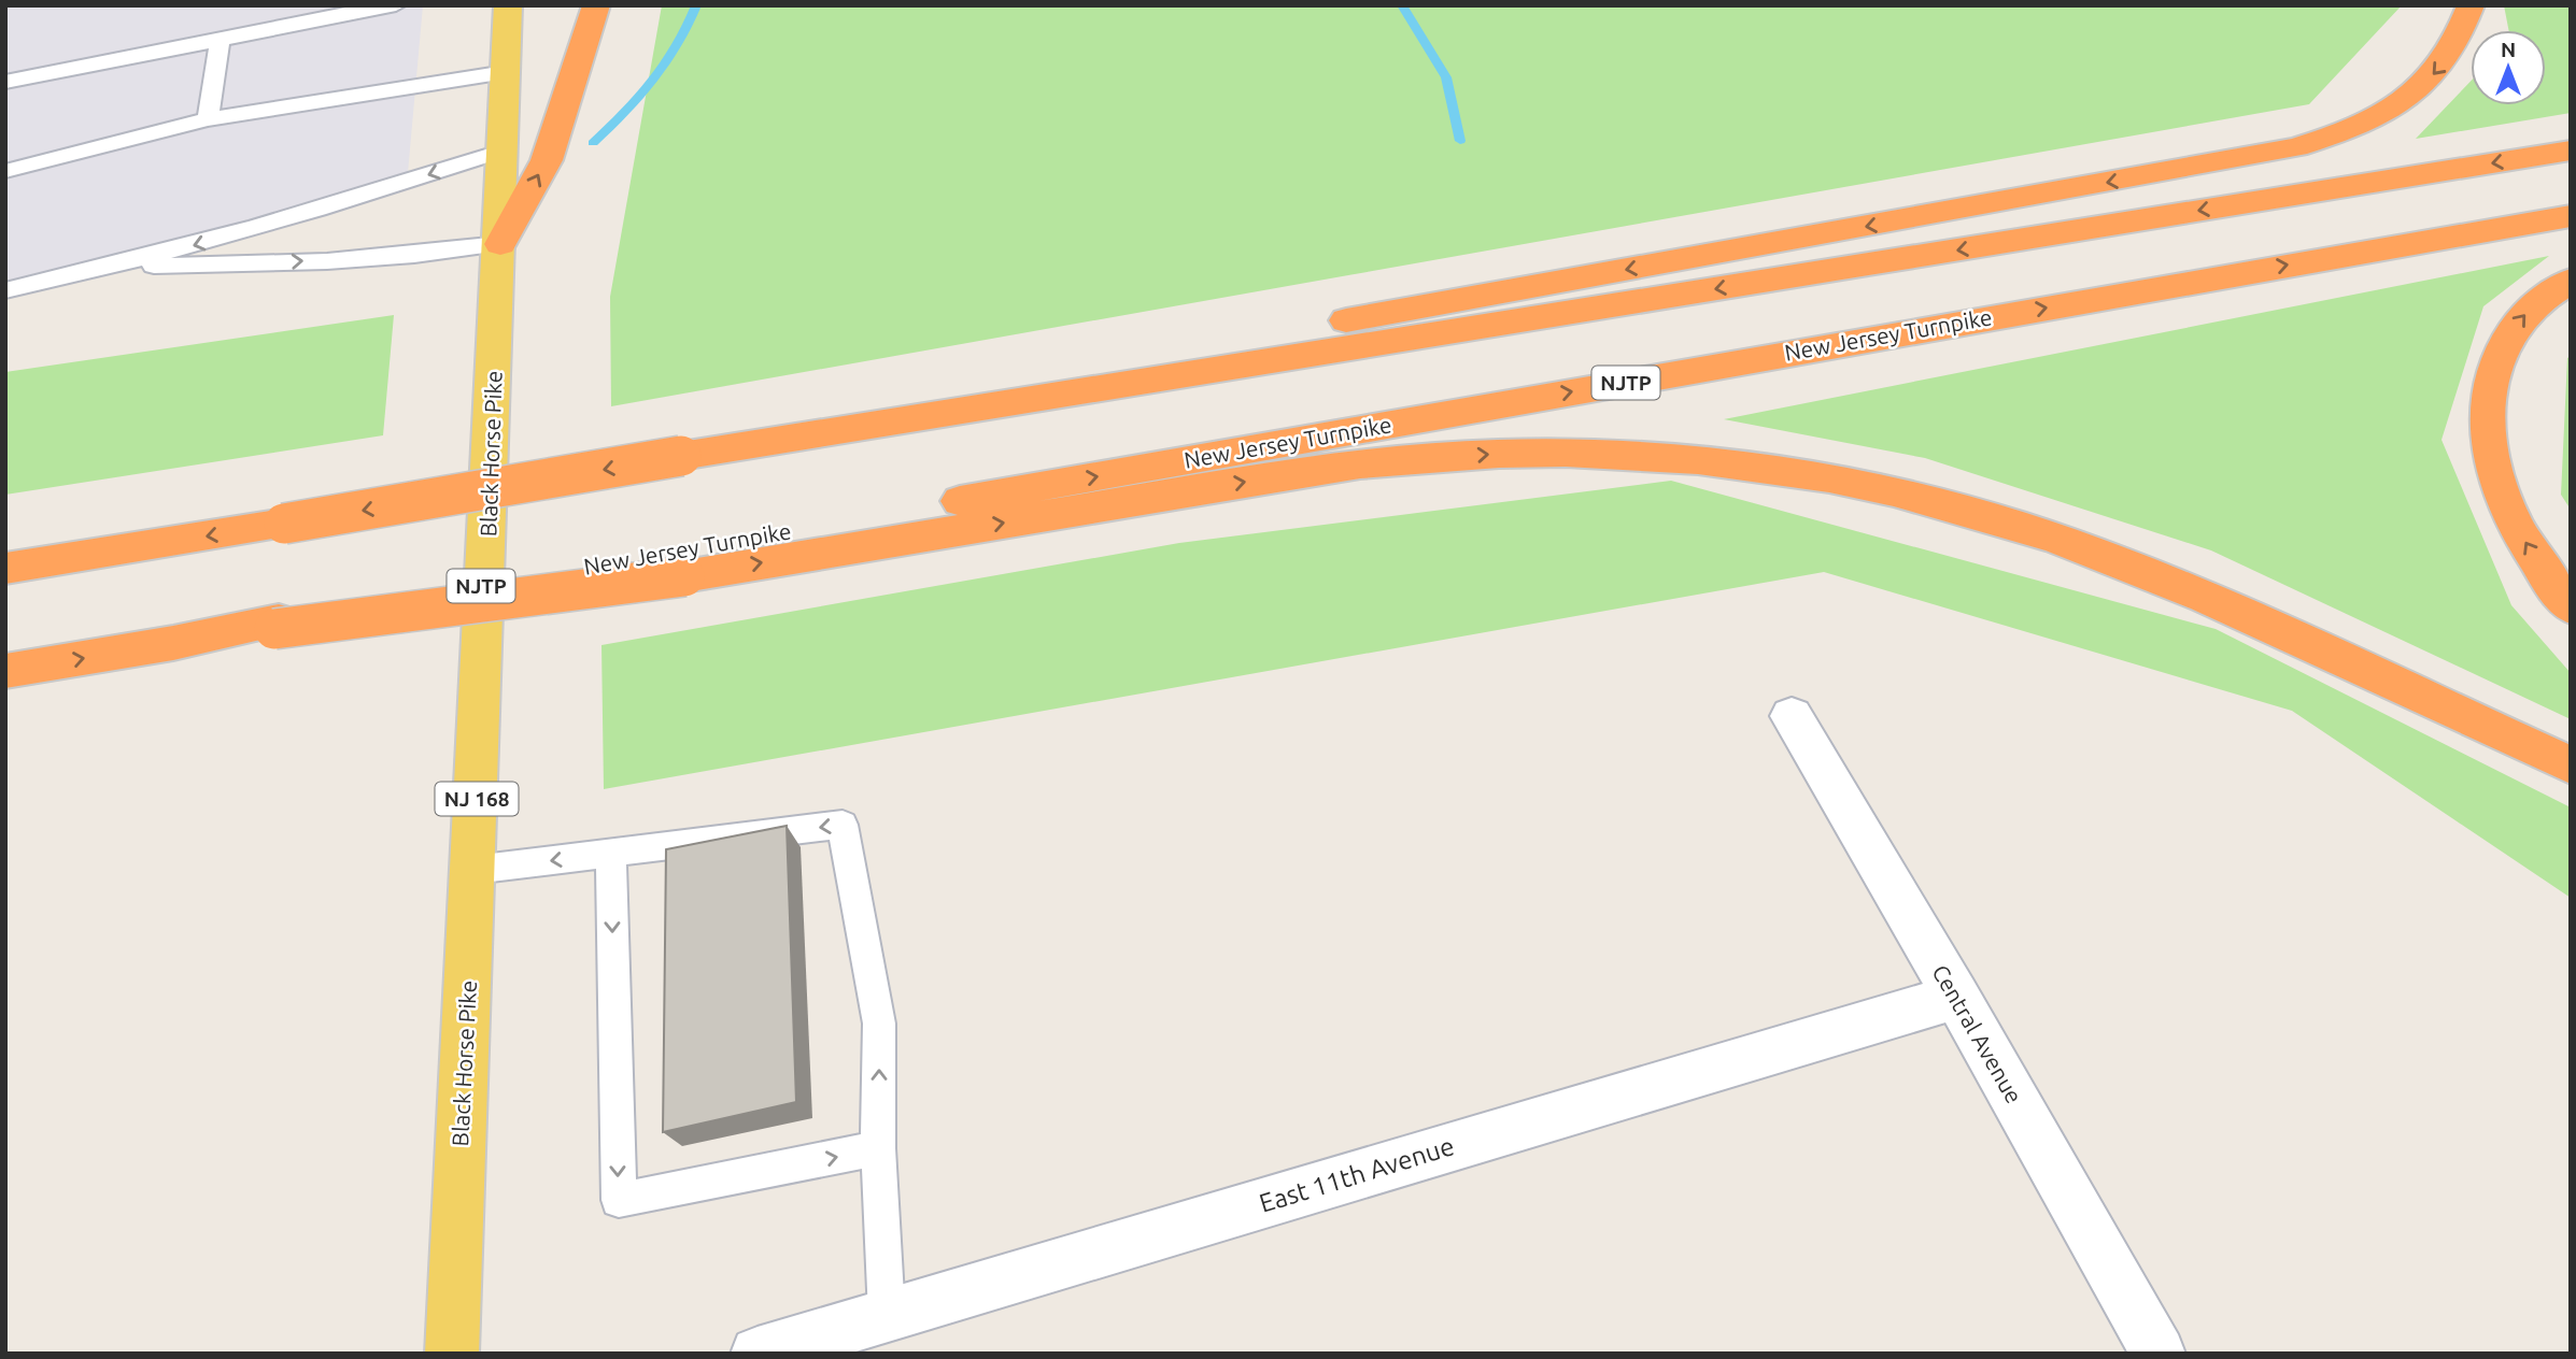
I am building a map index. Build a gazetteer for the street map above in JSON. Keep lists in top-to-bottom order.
{
  "streets": {
    "highway": ["New Jersey Turnpike", "NJTP"],
    "main road": ["Black Horse Pike", "NJ 168"],
    "street": ["Central Avenue", "East 11th Avenue"]
  },
  "crossings": [
    ["Central Avenue", "East 11th Avenue"]
  ],
  "north": "top"
}
